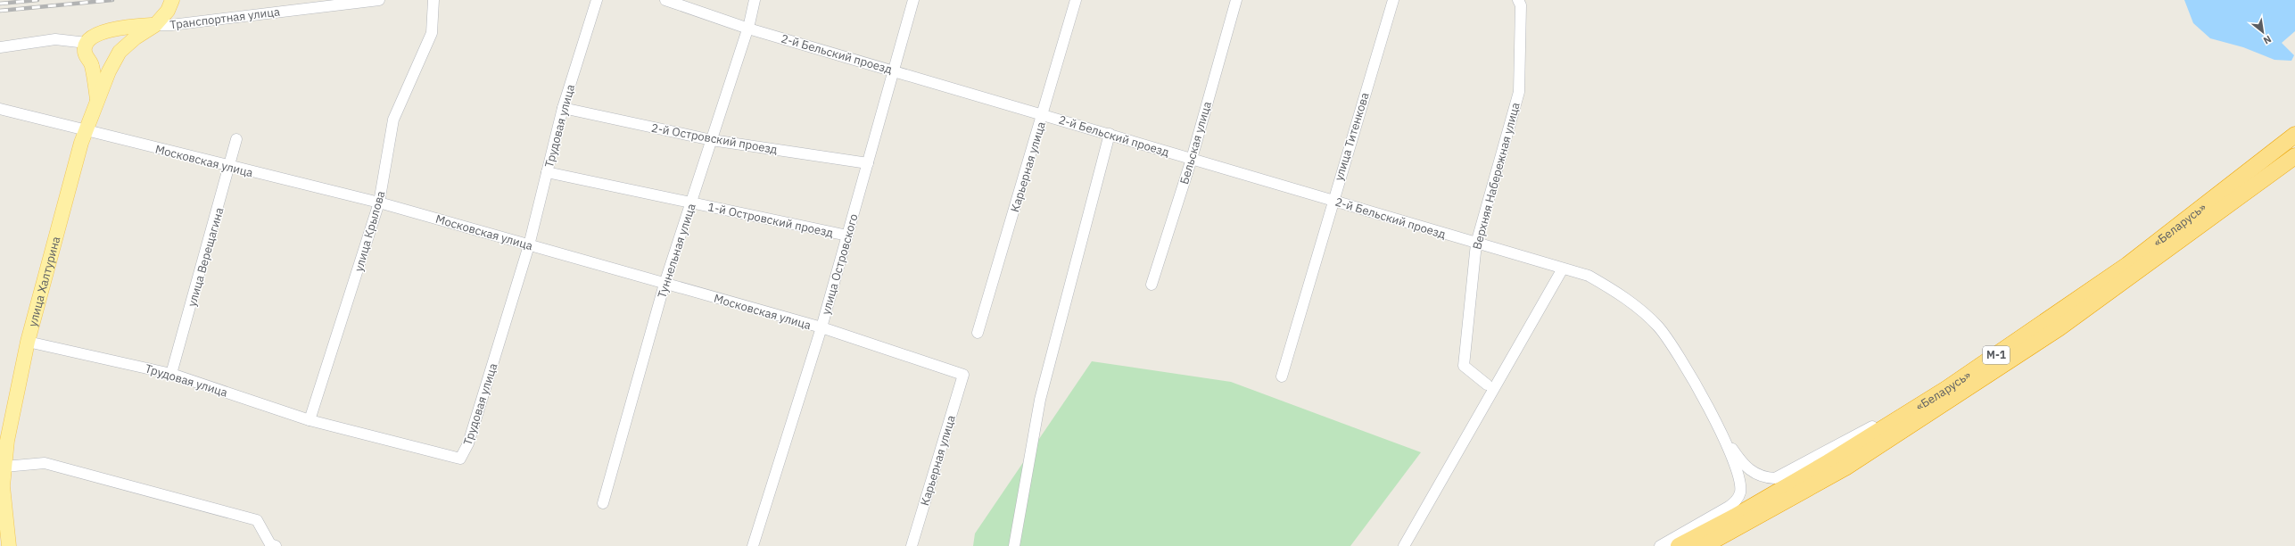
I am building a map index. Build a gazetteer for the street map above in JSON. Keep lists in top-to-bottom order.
{
  "streets": {
    "highway": ["«Беларусь»", "М-1"],
    "main road": ["улица Халтурина"],
    "street": [
      "Транспортная улица",
      "2-й Бельский проезд",
      "Трудовая улица",
      "улица Титенкова",
      "2-й Островский проезд",
      "Бельская улица",
      "Московская улица",
      "Карьерная улица",
      "Верхняя Набережная улица",
      "1-й Островский проезд",
      "улица Крылова",
      "Туннельная улица",
      "улица Верещагина",
      "улица Островского"
    ]
  },
  "crossings": [
    ["2-й Бельский проезд", "улица Титенкова"],
    ["2-й Бельский проезд", "Бельская улица"],
    ["2-й Бельский проезд", "Карьерная улица"],
    ["2-й Бельский проезд", "Верхняя Набережная улица"],
    ["2-й Бельский проезд", "Туннельная улица"],
    ["2-й Бельский проезд", "улица Островского"],
    ["Трудовая улица", "2-й Островский проезд"],
    ["Трудовая улица", "Московская улица"],
    ["Трудовая улица", "1-й Островский проезд"],
    ["Трудовая улица", "улица Крылова"],
    ["Трудовая улица", "улица Верещагина"],
    ["Трудовая улица", "улица Халтурина"],
    ["2-й Островский проезд", "Туннельная улица"],
    ["2-й Островский проезд", "улица Островского"],
    ["Московская улица", "Карьерная улица"],
    ["Московская улица", "улица Крылова"],
    ["Московская улица", "Туннельная улица"],
    ["Московская улица", "улица Верещагина"],
    ["Московская улица", "улица Островского"],
    ["Московская улица", "улица Халтурина"],
    ["1-й Островский проезд", "Туннельная улица"],
    ["1-й Островский проезд", "улица Островского"]
  ],
  "north": "bottom right"
}
